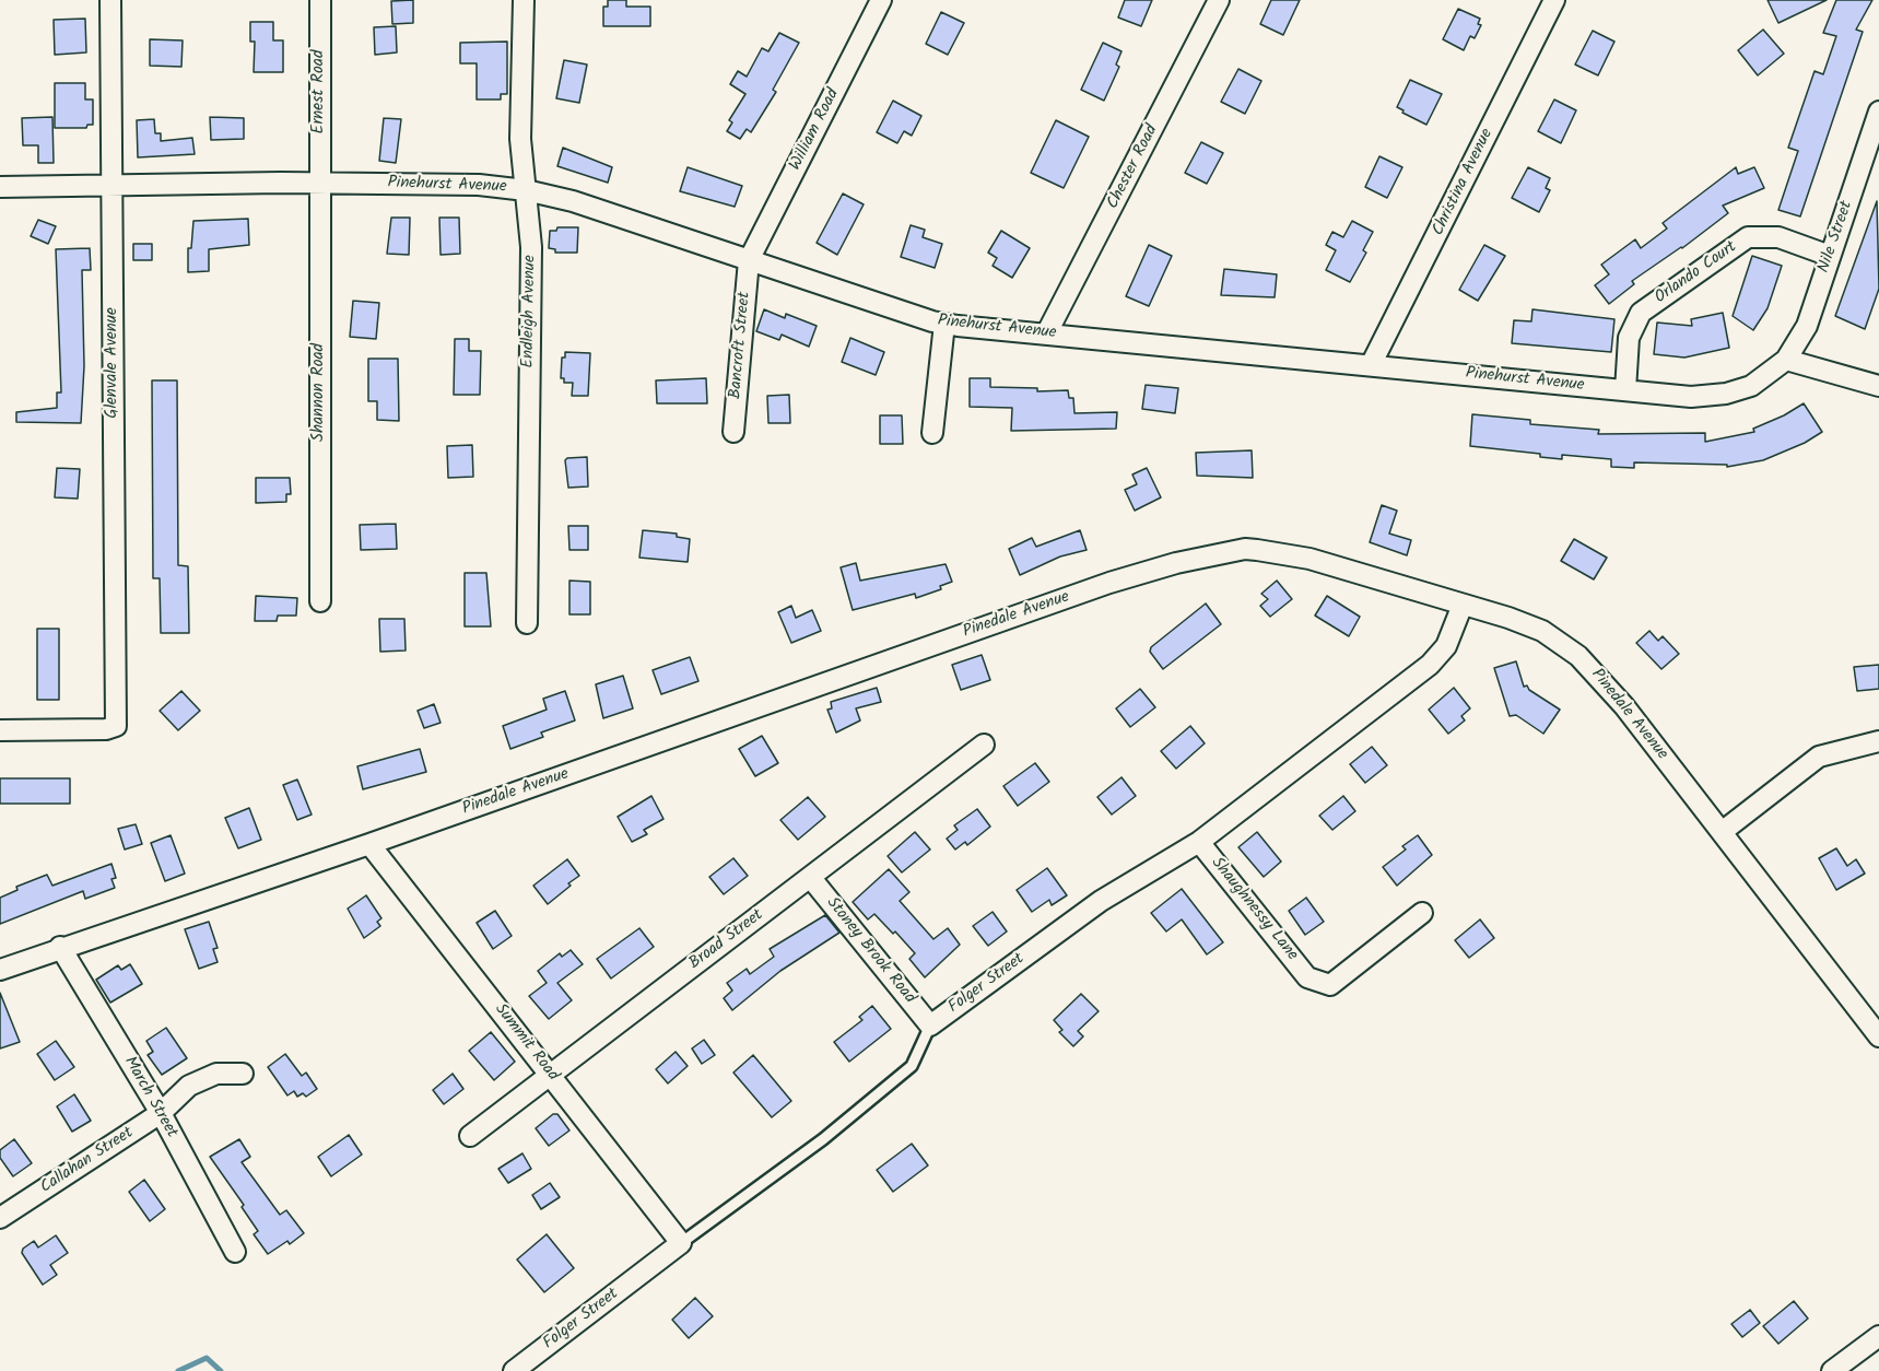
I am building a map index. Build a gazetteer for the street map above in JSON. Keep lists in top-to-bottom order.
{
  "streets": {
    "street": [
      "Ernest Road",
      "William Road",
      "Chester Road",
      "Christina Avenue",
      "Pinehurst Avenue",
      "Nile Street",
      "Orlando Court",
      "Endleigh Avenue",
      "Bancroft Street",
      "Glenvale Avenue",
      "Shannon Road",
      "Pinedale Avenue",
      "Shaughnessy Lane",
      "Broad Street",
      "Stoney Brook Road",
      "Folger Street",
      "Summit Road",
      "March Street",
      "Callahan Street"
    ]
  },
  "crossings": [
    ["Ernest Road", "Pinehurst Avenue"],
    ["Ernest Road", "Shannon Road"],
    ["William Road", "Pinehurst Avenue"],
    ["William Road", "Bancroft Street"],
    ["Chester Road", "Pinehurst Avenue"],
    ["Christina Avenue", "Pinehurst Avenue"],
    ["Pinehurst Avenue", "Nile Street"],
    ["Pinehurst Avenue", "Orlando Court"],
    ["Pinehurst Avenue", "Endleigh Avenue"],
    ["Pinehurst Avenue", "Bancroft Street"],
    ["Pinehurst Avenue", "Glenvale Avenue"],
    ["Pinehurst Avenue", "Shannon Road"],
    ["Nile Street", "Orlando Court"],
    ["Pinedale Avenue", "Folger Street"],
    ["Pinedale Avenue", "Summit Road"],
    ["Pinedale Avenue", "March Street"],
    ["Shaughnessy Lane", "Folger Street"],
    ["Broad Street", "Stoney Brook Road"],
    ["Broad Street", "Summit Road"],
    ["Stoney Brook Road", "Folger Street"],
    ["Folger Street", "Summit Road"],
    ["March Street", "Callahan Street"]
  ]
}
